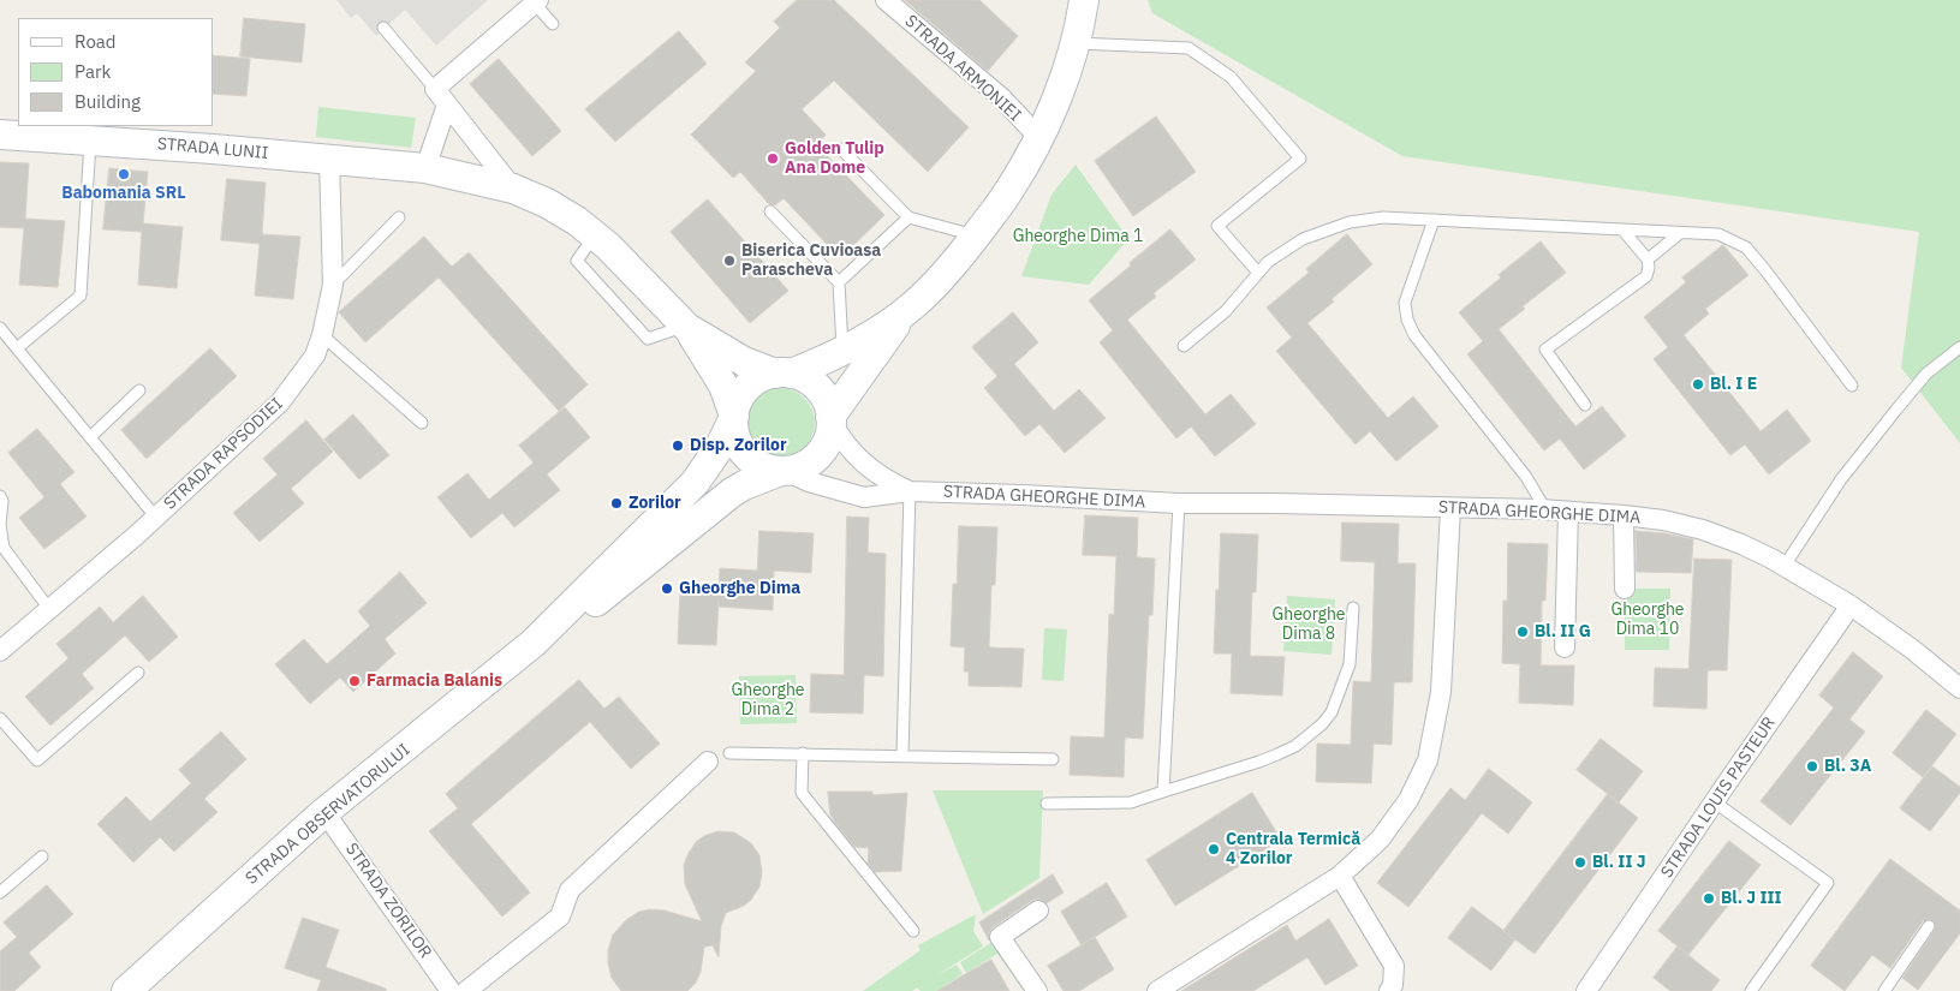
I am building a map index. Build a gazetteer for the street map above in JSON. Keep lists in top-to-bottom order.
{
  "streets": {
    "main road": ["STRADA LUNII", "STRADA OBSERVATORULUI"],
    "street": [
      "STRADA ARMONIEI",
      "STRADA RAPSODIEI",
      "STRADA GHEORGHE DIMA",
      "STRADA LOUIS PASTEUR",
      "STRADA ZORILOR"
    ]
  },
  "crossings": [
    ["STRADA LUNII", "STRADA RAPSODIEI"],
    ["STRADA LUNII", "STRADA GHEORGHE DIMA"],
    ["STRADA LUNII", "STRADA OBSERVATORULUI"],
    ["STRADA GHEORGHE DIMA", "STRADA LOUIS PASTEUR"],
    ["STRADA GHEORGHE DIMA", "STRADA OBSERVATORULUI"],
    ["STRADA OBSERVATORULUI", "STRADA ZORILOR"]
  ],
  "parks": [
    "Gheorghe Dima 1",
    "Gheorghe Dima 10",
    "Gheorghe Dima 8",
    "Gheorghe Dima 2"
  ],
  "places": [
    "Golden Tulip Ana Dome",
    "Babomania SRL",
    "Biserica Cuvioasa Parascheva",
    "Bl. I E",
    "Disp. Zorilor",
    "Zorilor",
    "Gheorghe Dima",
    "Bl. II G",
    "Farmacia Balanis",
    "Bl. 3A",
    "Centrala Termică 4 Zorilor",
    "Bl. II J",
    "Bl. J III"
  ],
  "legend": ["Road", "Park", "Building"]
}
